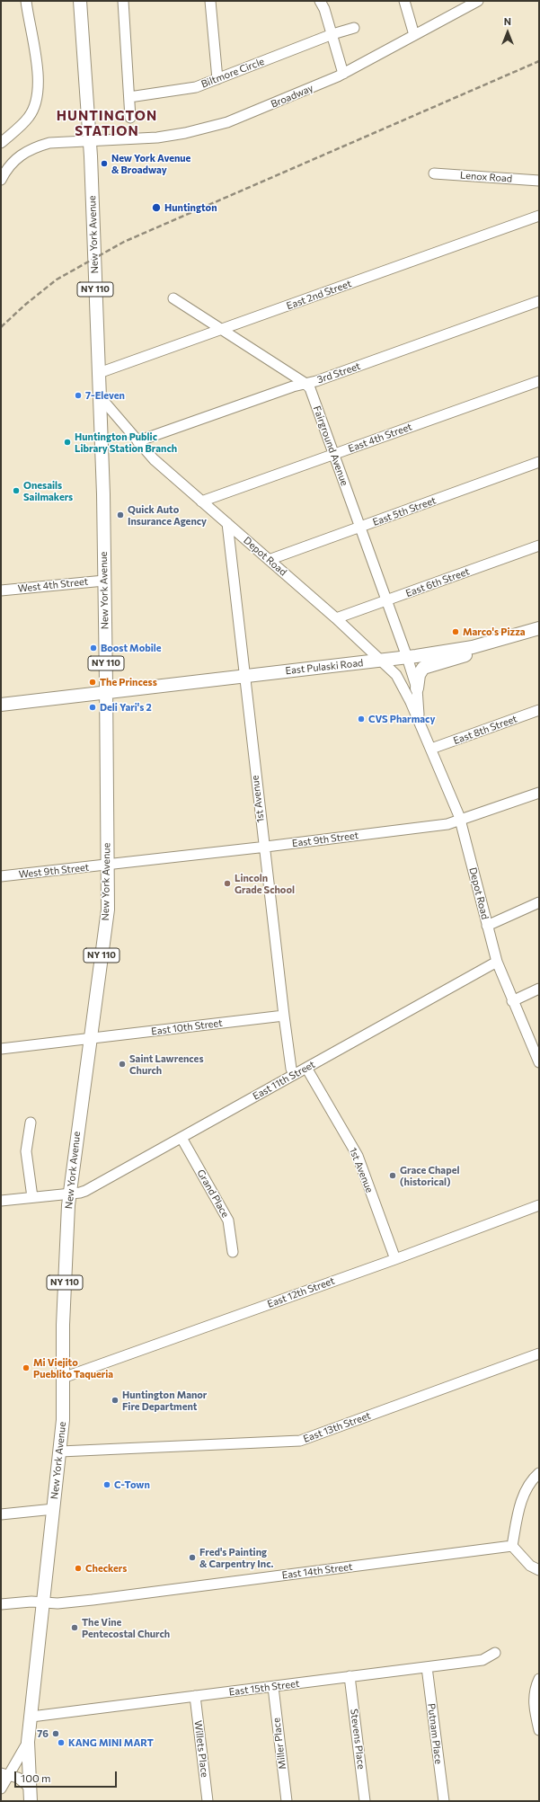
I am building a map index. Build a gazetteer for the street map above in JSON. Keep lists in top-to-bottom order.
{
  "streets": {
    "main road": ["New York Avenue", "NY 110", "East Pulaski Road"],
    "street": [
      "Biltmore Circle",
      "Broadway",
      "Lenox Road",
      "East 2nd Street",
      "3rd Street",
      "East 4th Street",
      "Fairground Avenue",
      "East 5th Street",
      "Depot Road",
      "East 6th Street",
      "West 4th Street",
      "East 8th Street",
      "1st Avenue",
      "East 9th Street",
      "West 9th Street",
      "East 10th Street",
      "East 11th Street",
      "Grand Place",
      "East 12th Street",
      "East 13th Street",
      "East 14th Street",
      "East 15th Street",
      "Putnam Place",
      "Stevens Place",
      "Miller Place",
      "Willets Place"
    ]
  },
  "crossings": [
    ["Broadway", "New York Avenue"],
    ["New York Avenue", "East 2nd Street"],
    ["New York Avenue", "Depot Road"],
    ["New York Avenue", "West 4th Street"],
    ["New York Avenue", "East Pulaski Road"],
    ["New York Avenue", "East 9th Street"],
    ["New York Avenue", "West 9th Street"],
    ["New York Avenue", "East 10th Street"],
    ["New York Avenue", "East 11th Street"],
    ["New York Avenue", "East 12th Street"],
    ["New York Avenue", "East 13th Street"],
    ["New York Avenue", "East 14th Street"],
    ["New York Avenue", "East 15th Street"],
    ["East 2nd Street", "Fairground Avenue"],
    ["3rd Street", "Fairground Avenue"],
    ["3rd Street", "Depot Road"],
    ["East 4th Street", "Fairground Avenue"],
    ["East 4th Street", "Depot Road"],
    ["Fairground Avenue", "East 5th Street"],
    ["Fairground Avenue", "Depot Road"],
    ["Fairground Avenue", "East 6th Street"],
    ["Fairground Avenue", "East Pulaski Road"],
    ["East 5th Street", "Depot Road"],
    ["Depot Road", "East 6th Street"],
    ["Depot Road", "East Pulaski Road"],
    ["Depot Road", "East 8th Street"],
    ["Depot Road", "1st Avenue"],
    ["Depot Road", "East 9th Street"],
    ["Depot Road", "East 11th Street"],
    ["East Pulaski Road", "1st Avenue"],
    ["1st Avenue", "East 9th Street"],
    ["1st Avenue", "East 10th Street"],
    ["1st Avenue", "East 11th Street"],
    ["1st Avenue", "East 12th Street"],
    ["East 9th Street", "West 9th Street"],
    ["East 11th Street", "Grand Place"],
    ["East 15th Street", "Putnam Place"],
    ["East 15th Street", "Stevens Place"],
    ["East 15th Street", "Miller Place"],
    ["East 15th Street", "Willets Place"]
  ],
  "districts": ["HUNTINGTON STATION"],
  "places": [
    "New York Avenue & Broadway",
    "Huntington",
    "7-Eleven",
    "Huntington Public Library Station Branch",
    "Onesails Sailmakers",
    "Quick Auto Insurance Agency",
    "Marco's Pizza",
    "Boost Mobile",
    "The Princess",
    "Deli Yari's 2",
    "CVS Pharmacy",
    "Lincoln Grade School",
    "Saint Lawrences Church",
    "Grace Chapel (historical)",
    "Mi Viejito Pueblito Taqueria",
    "Huntington Manor Fire Department",
    "C-Town",
    "Fred's Painting & Carpentry Inc.",
    "Checkers",
    "The Vine Pentecostal Church",
    "76",
    "KANG MINI MART"
  ],
  "scale_bar": "100 m",
  "north": "top"
}
